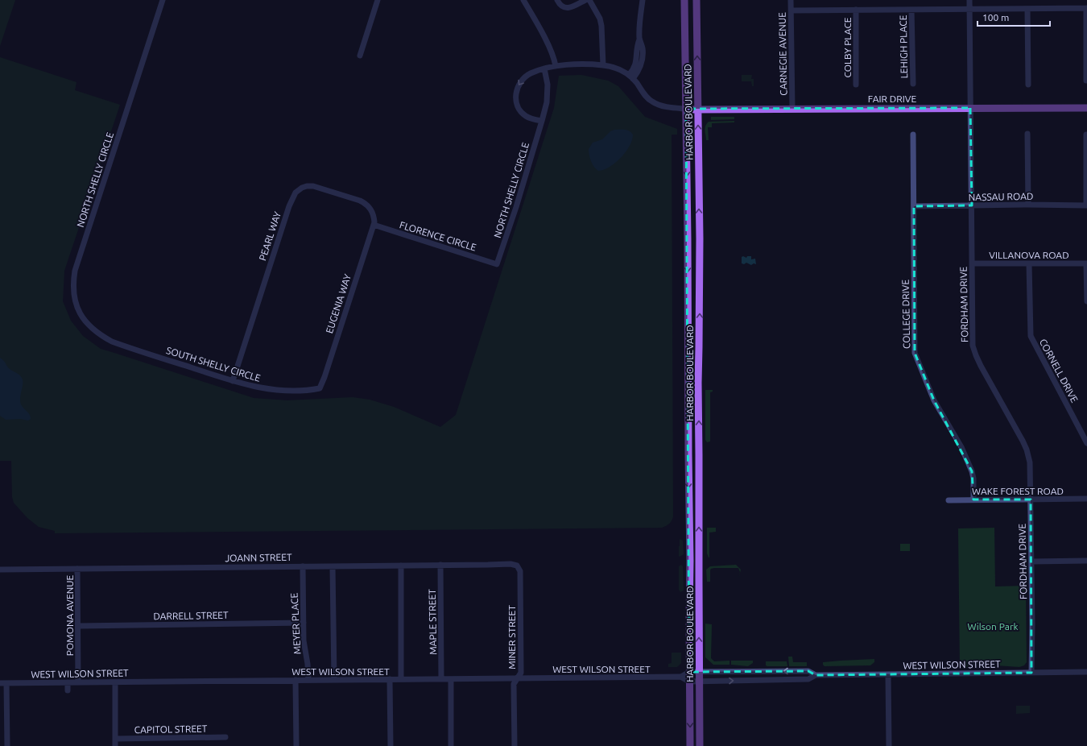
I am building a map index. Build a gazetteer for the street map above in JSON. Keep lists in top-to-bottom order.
{
  "streets": {
    "main road": ["FAIR DRIVE", "HARBOR BOULEVARD"],
    "street": [
      "LEHIGH PLACE",
      "COLBY PLACE",
      "CARNEGIE AVENUE",
      "NORTH SHELLY CIRCLE",
      "NASSAU ROAD",
      "PEARL WAY",
      "FLORENCE CIRCLE",
      "VILLANOVA ROAD",
      "EUGENIA WAY",
      "FORDHAM DRIVE",
      "COLLEGE DRIVE",
      "SOUTH SHELLY CIRCLE",
      "CORNELL DRIVE",
      "WAKE FOREST ROAD",
      "JOANN STREET",
      "POMONA AVENUE",
      "DARRELL STREET",
      "MAPLE STREET",
      "MEYER PLACE",
      "MINER STREET",
      "WEST WILSON STREET",
      "CAPITOL STREET"
    ]
  },
  "crossings": [
    ["CARNEGIE AVENUE", "FAIR DRIVE"],
    ["FAIR DRIVE", "HARBOR BOULEVARD"],
    ["FAIR DRIVE", "FORDHAM DRIVE"],
    ["HARBOR BOULEVARD", "WEST WILSON STREET"],
    ["NORTH SHELLY CIRCLE", "FLORENCE CIRCLE"],
    ["NORTH SHELLY CIRCLE", "SOUTH SHELLY CIRCLE"],
    ["NASSAU ROAD", "FORDHAM DRIVE"],
    ["NASSAU ROAD", "COLLEGE DRIVE"],
    ["PEARL WAY", "FLORENCE CIRCLE"],
    ["PEARL WAY", "EUGENIA WAY"],
    ["PEARL WAY", "SOUTH SHELLY CIRCLE"],
    ["FLORENCE CIRCLE", "EUGENIA WAY"],
    ["VILLANOVA ROAD", "FORDHAM DRIVE"],
    ["VILLANOVA ROAD", "CORNELL DRIVE"],
    ["EUGENIA WAY", "SOUTH SHELLY CIRCLE"],
    ["FORDHAM DRIVE", "WAKE FOREST ROAD"],
    ["FORDHAM DRIVE", "WEST WILSON STREET"],
    ["COLLEGE DRIVE", "WAKE FOREST ROAD"],
    ["JOANN STREET", "POMONA AVENUE"],
    ["JOANN STREET", "MAPLE STREET"],
    ["JOANN STREET", "MEYER PLACE"],
    ["JOANN STREET", "MINER STREET"],
    ["POMONA AVENUE", "DARRELL STREET"],
    ["POMONA AVENUE", "WEST WILSON STREET"],
    ["DARRELL STREET", "MEYER PLACE"],
    ["MAPLE STREET", "WEST WILSON STREET"],
    ["MEYER PLACE", "WEST WILSON STREET"],
    ["MINER STREET", "WEST WILSON STREET"]
  ],
  "parks": ["Wilson Park"],
  "scale_bar": "100 m"
}
